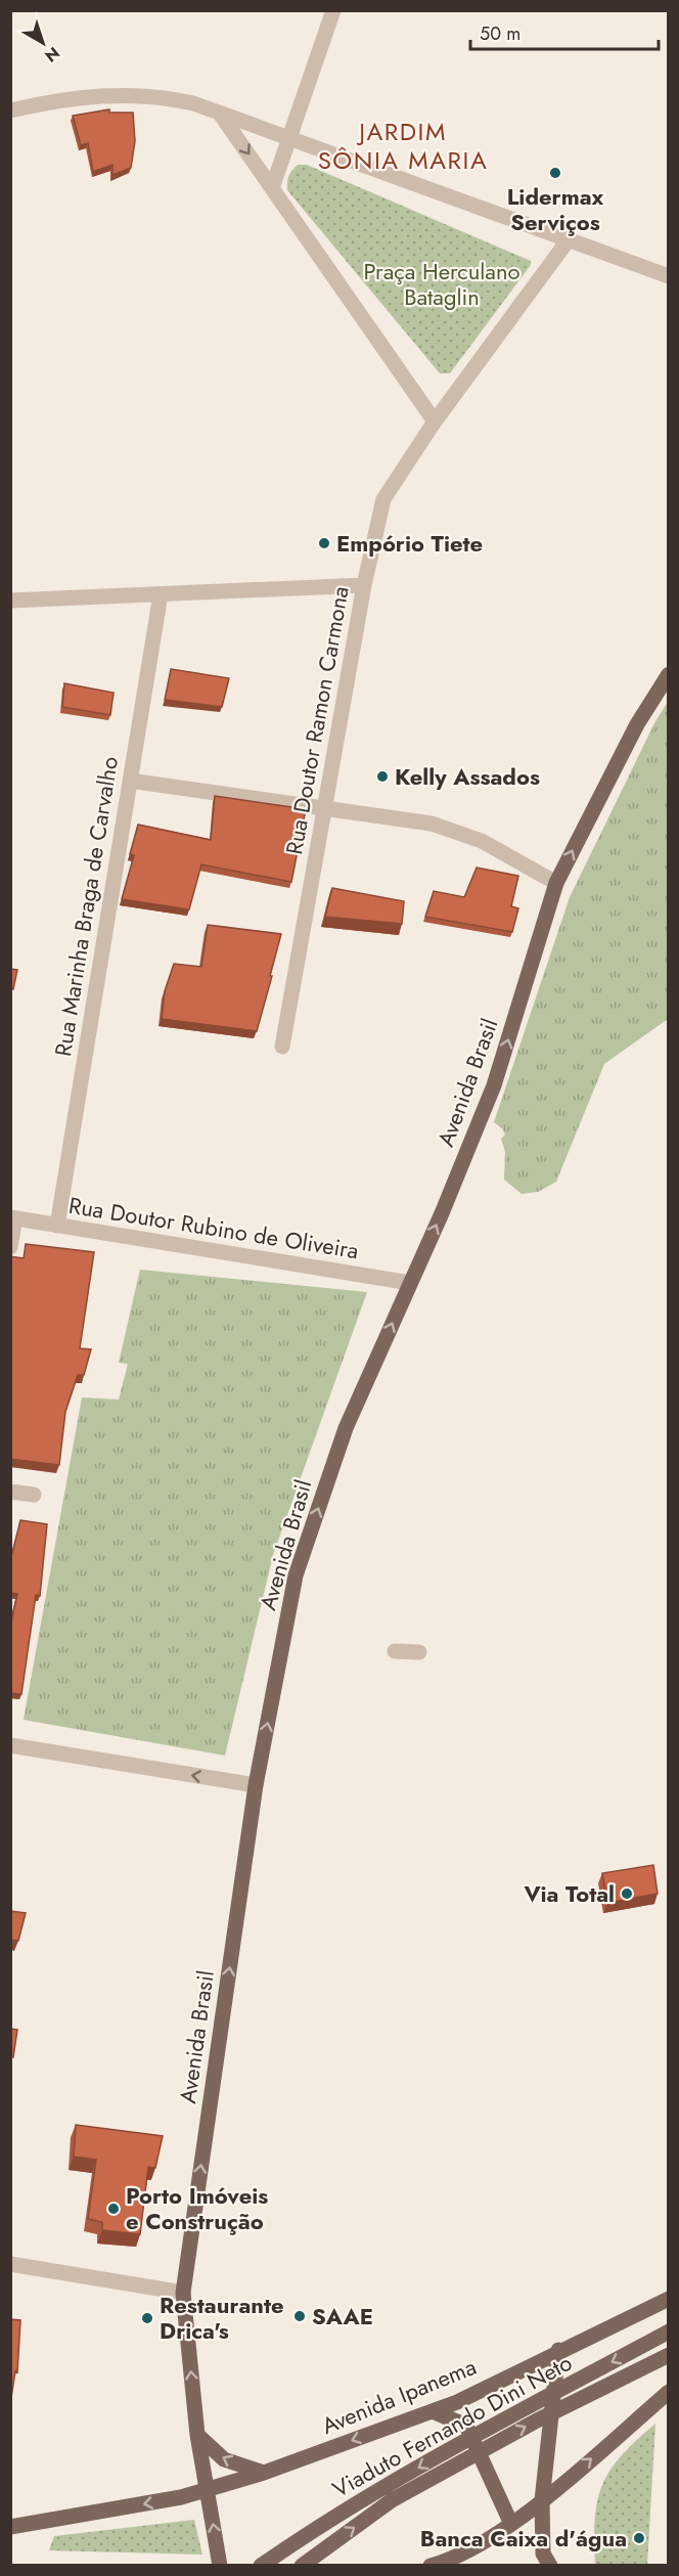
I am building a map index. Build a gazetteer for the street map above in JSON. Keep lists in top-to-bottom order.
{
  "streets": {
    "main road": ["Avenida Brasil", "Avenida Ipanema", "Viaduto Fernando Dini Neto"],
    "street": ["Rua Doutor Ramon Carmona", "Rua Marinha Braga de Carvalho", "Rua Doutor Rubino de Oliveira"]
  },
  "crossings": [
    ["Rua Marinha Braga de Carvalho", "Rua Doutor Rubino de Oliveira"],
    ["Avenida Brasil", "Rua Doutor Rubino de Oliveira"],
    ["Avenida Brasil", "Avenida Ipanema"]
  ],
  "one_way": ["Avenida Brasil", "Avenida Ipanema"],
  "districts": ["JARDIM SÔNIA MARIA"],
  "parks": ["Praça Herculano Bataglin"],
  "places": [
    "Lidermax Serviços",
    "Empório Tiete",
    "Kelly Assados",
    "Via Total",
    "Porto Imóveis e Construção",
    "SAAE",
    "Restaurante Drica's",
    "Banca Caixa d'água"
  ],
  "scale_bar": "50 m",
  "north": "bottom right"
}
